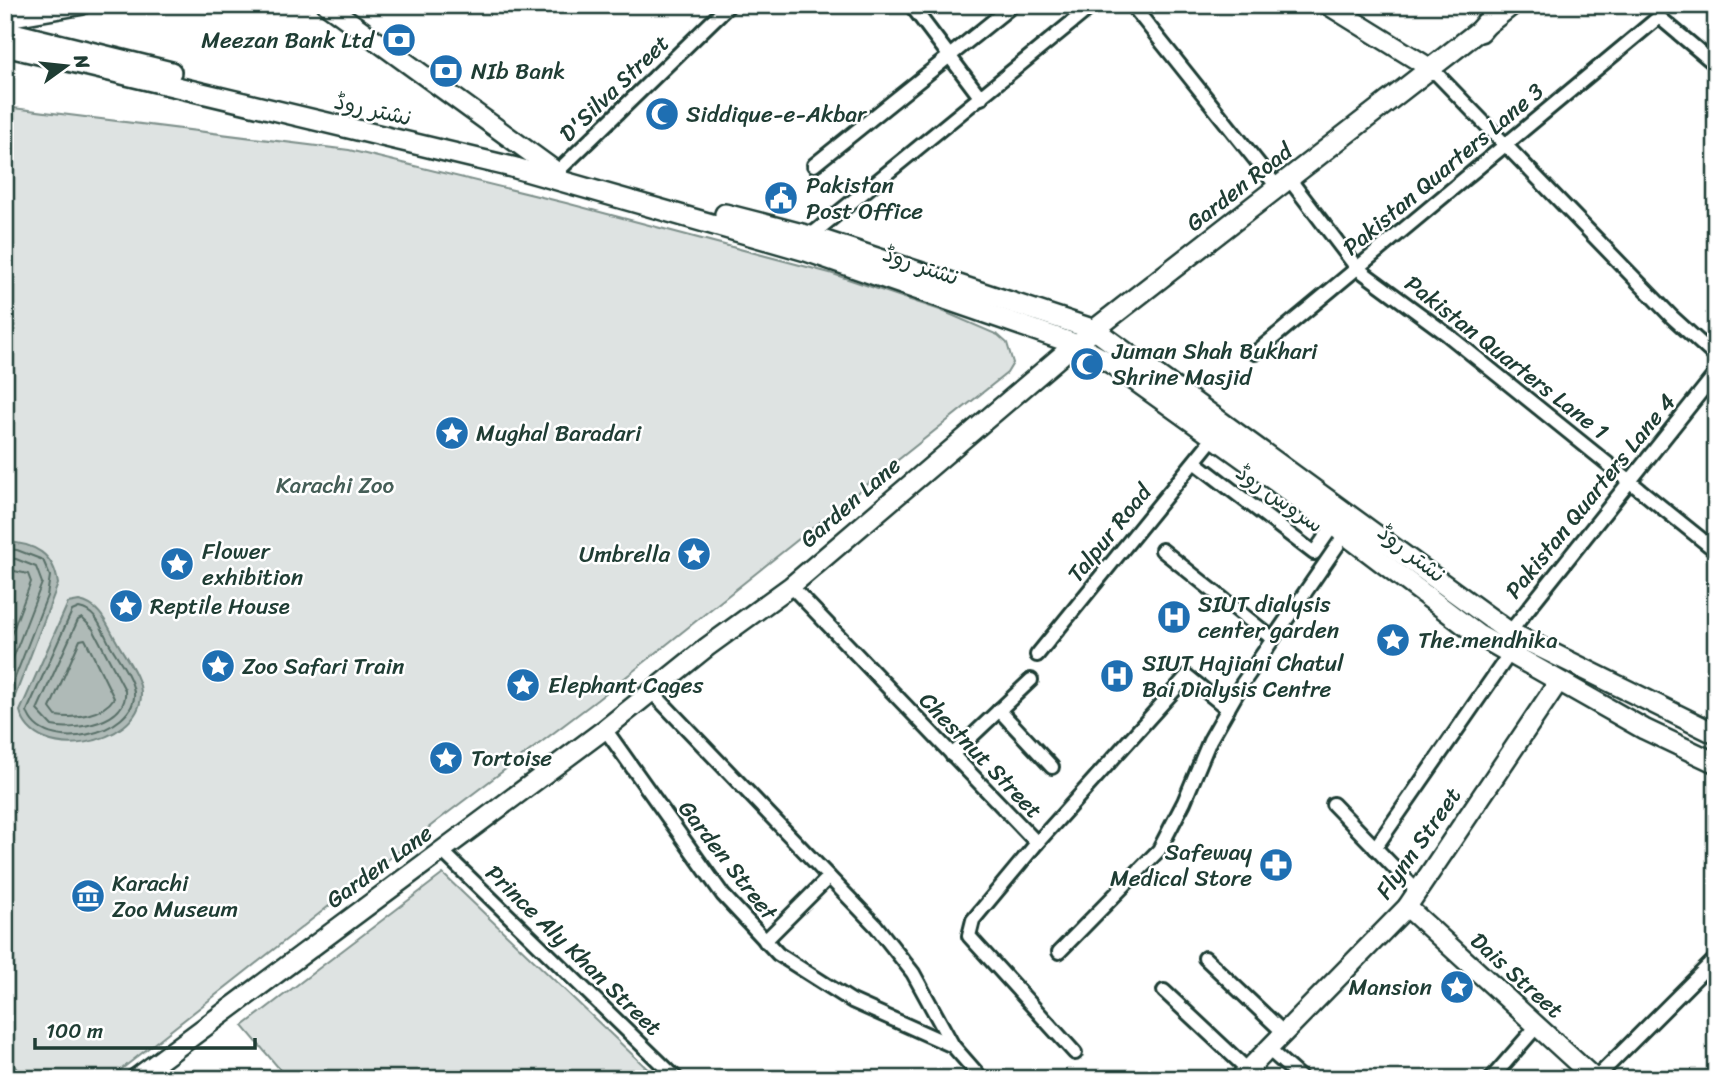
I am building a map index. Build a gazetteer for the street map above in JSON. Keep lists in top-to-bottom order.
{
  "streets": {
    "main road": [
      "نشتر روڈ",
      "Garden Road",
      "Garden Lane",
      "Flynn Street",
      "Dais Street"
    ],
    "street": [
      "D'Silva Street",
      "Pakistan Quarters Lane 3",
      "Pakistan Quarters Lane 1",
      "Pakistan Quarters Lane 4",
      "سروس روڈ",
      "Talpur Road",
      "Chestnut Street",
      "Garden Street",
      "Prince Aly Khan Street"
    ]
  },
  "crossings": [
    ["D'Silva Street", "نشتر روڈ"],
    ["نشتر روڈ", "Garden Road"],
    ["نشتر روڈ", "Pakistan Quarters Lane 4"],
    ["نشتر روڈ", "سروس روڈ"],
    ["نشتر روڈ", "Garden Lane"],
    ["نشتر روڈ", "Talpur Road"],
    ["نشتر روڈ", "Flynn Street"],
    ["Pakistan Quarters Lane 3", "Pakistan Quarters Lane 1"],
    ["Garden Road", "Pakistan Quarters Lane 1"],
    ["Garden Road", "Garden Lane"],
    ["Pakistan Quarters Lane 1", "Pakistan Quarters Lane 4"],
    ["سروس روڈ", "Talpur Road"],
    ["Garden Lane", "Chestnut Street"],
    ["Garden Lane", "Garden Street"],
    ["Garden Lane", "Prince Aly Khan Street"],
    ["Flynn Street", "Dais Street"]
  ],
  "parks": ["Karachi Zoo"],
  "places": {
    "bank": ["Meezan Bank Ltd", "NIb Bank"],
    "mosque": ["Siddique-e-Akbar", "Juman Shah Bukhari Shrine Masjid"],
    "public building": ["Pakistan Post Office"],
    "place": [
      "Mughal Baradari",
      "Umbrella",
      "Flower exhibition",
      "Reptile House",
      "The.mendhika",
      "Zoo Safari Train",
      "Elephant Cages",
      "Tortoise",
      "Mansion"
    ],
    "hospital": ["SIUT dialysis center garden", "SIUT Hajiani Chatul Bai Dialysis Centre"],
    "pharmacy": ["Safeway Medical Store"],
    "museum": ["Karachi Zoo Museum"]
  },
  "scale_bar": "100 m",
  "north": "right"
}
